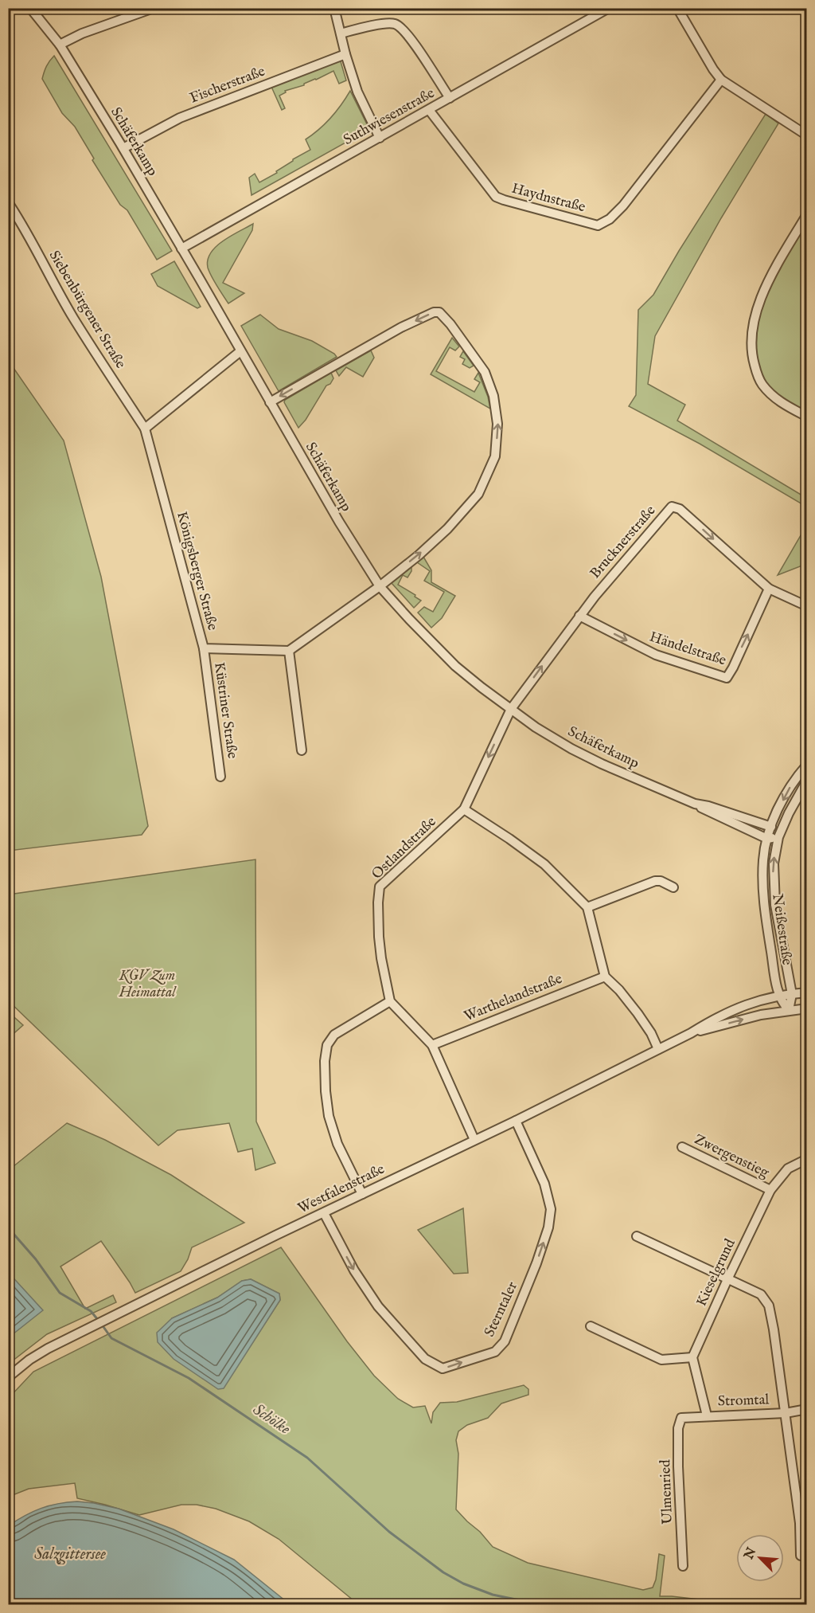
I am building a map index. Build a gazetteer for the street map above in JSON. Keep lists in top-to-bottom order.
{
  "streets": {
    "street": [
      "Fischerstraße",
      "Suthwiesenstraße",
      "Schäferkamp",
      "Haydnstraße",
      "Siebenbürgener Straße",
      "Brucknerstraße",
      "Königsberger Straße",
      "Händelstraße",
      "Küstriner Straße",
      "Ostlandstraße",
      "Neißestraße",
      "Warthelandstraße",
      "Zwergenstieg",
      "Westfalenstraße",
      "Kieselgrund",
      "Sterntaler",
      "Stromtal",
      "Ulmenried"
    ]
  },
  "crossings": [
    ["Fischerstraße", "Schäferkamp"],
    ["Suthwiesenstraße", "Schäferkamp"],
    ["Suthwiesenstraße", "Haydnstraße"],
    ["Schäferkamp", "Brucknerstraße"],
    ["Schäferkamp", "Ostlandstraße"],
    ["Schäferkamp", "Neißestraße"],
    ["Siebenbürgener Straße", "Königsberger Straße"],
    ["Brucknerstraße", "Händelstraße"],
    ["Brucknerstraße", "Ostlandstraße"],
    ["Königsberger Straße", "Küstriner Straße"],
    ["Neißestraße", "Westfalenstraße"],
    ["Zwergenstieg", "Kieselgrund"],
    ["Westfalenstraße", "Sterntaler"],
    ["Stromtal", "Ulmenried"]
  ],
  "water": ["Schölke", "Salzgittersee"],
  "parks": ["KGV Zum Heimattal"],
  "north": "top left"
}
